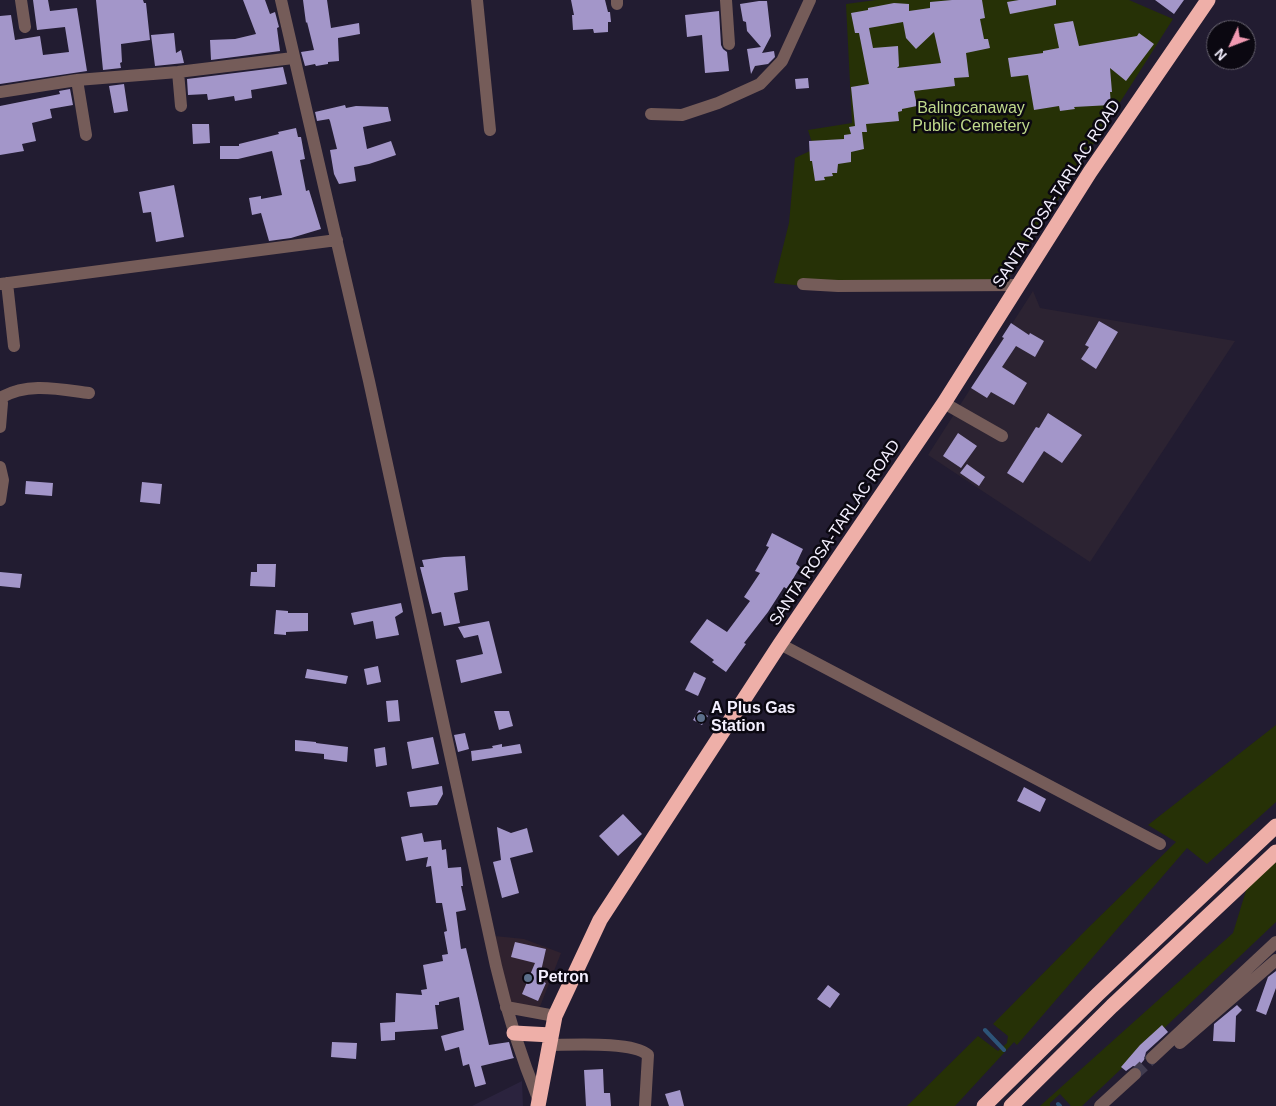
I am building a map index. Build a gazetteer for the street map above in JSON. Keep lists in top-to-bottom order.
{
  "streets": {
    "highway": ["SANTA ROSA-TARLAC ROAD"]
  },
  "parks": ["Balingcanaway Public Cemetery"],
  "places": ["A Plus Gas Station", "Petron"],
  "north": "bottom left"
}
